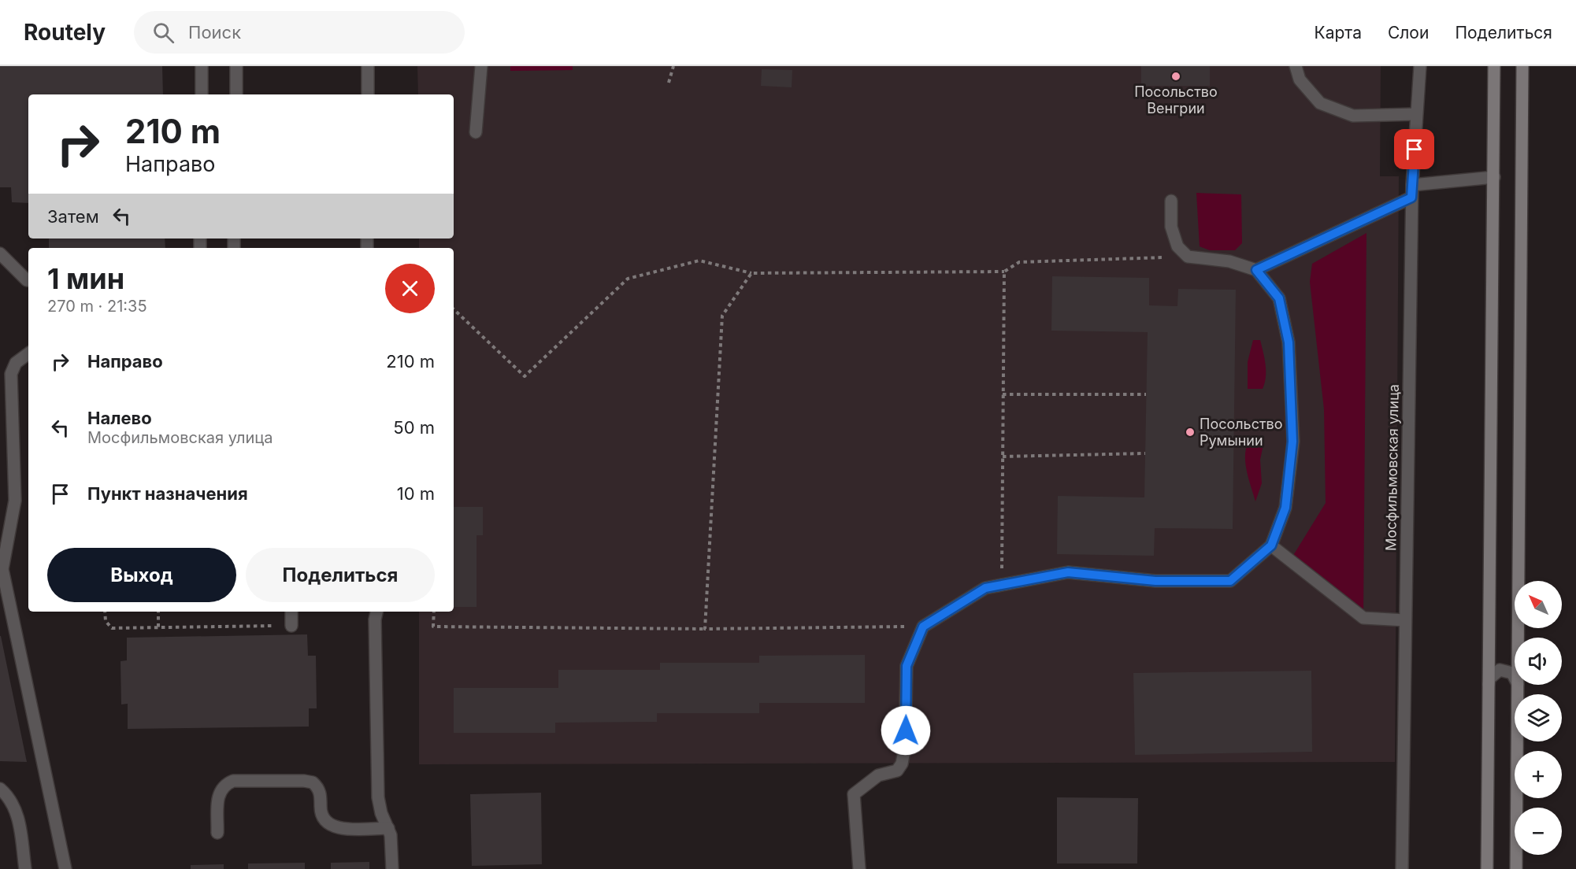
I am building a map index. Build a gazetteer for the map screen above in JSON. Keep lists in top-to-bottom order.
{
  "streets": {
    "street": ["Мосфильмовская улица"]
  },
  "places": ["Посольство Венгрии", "Посольство Румынии"],
  "north": "top left",
  "page": {
    "header": "Routely",
    "search": "Поиск",
    "nav": ["Карта", "Слои", "Поделиться"],
    "turn": ["210 m", "Направо"],
    "then": "Затем",
    "heading": ["1 мин", "270 m · 21:35"],
    "list": [
      {
        "name": "Направо",
        "value": "210 m"
      },
      {
        "name": "Налево",
        "note": "Мосфильмовская улица",
        "value": "50 m"
      },
      {
        "name": "Пункт назначения",
        "value": "10 m"
      }
    ],
    "buttons": ["Выход", "Поделиться"],
    "map_buttons": ["+", "−"]
  }
}
